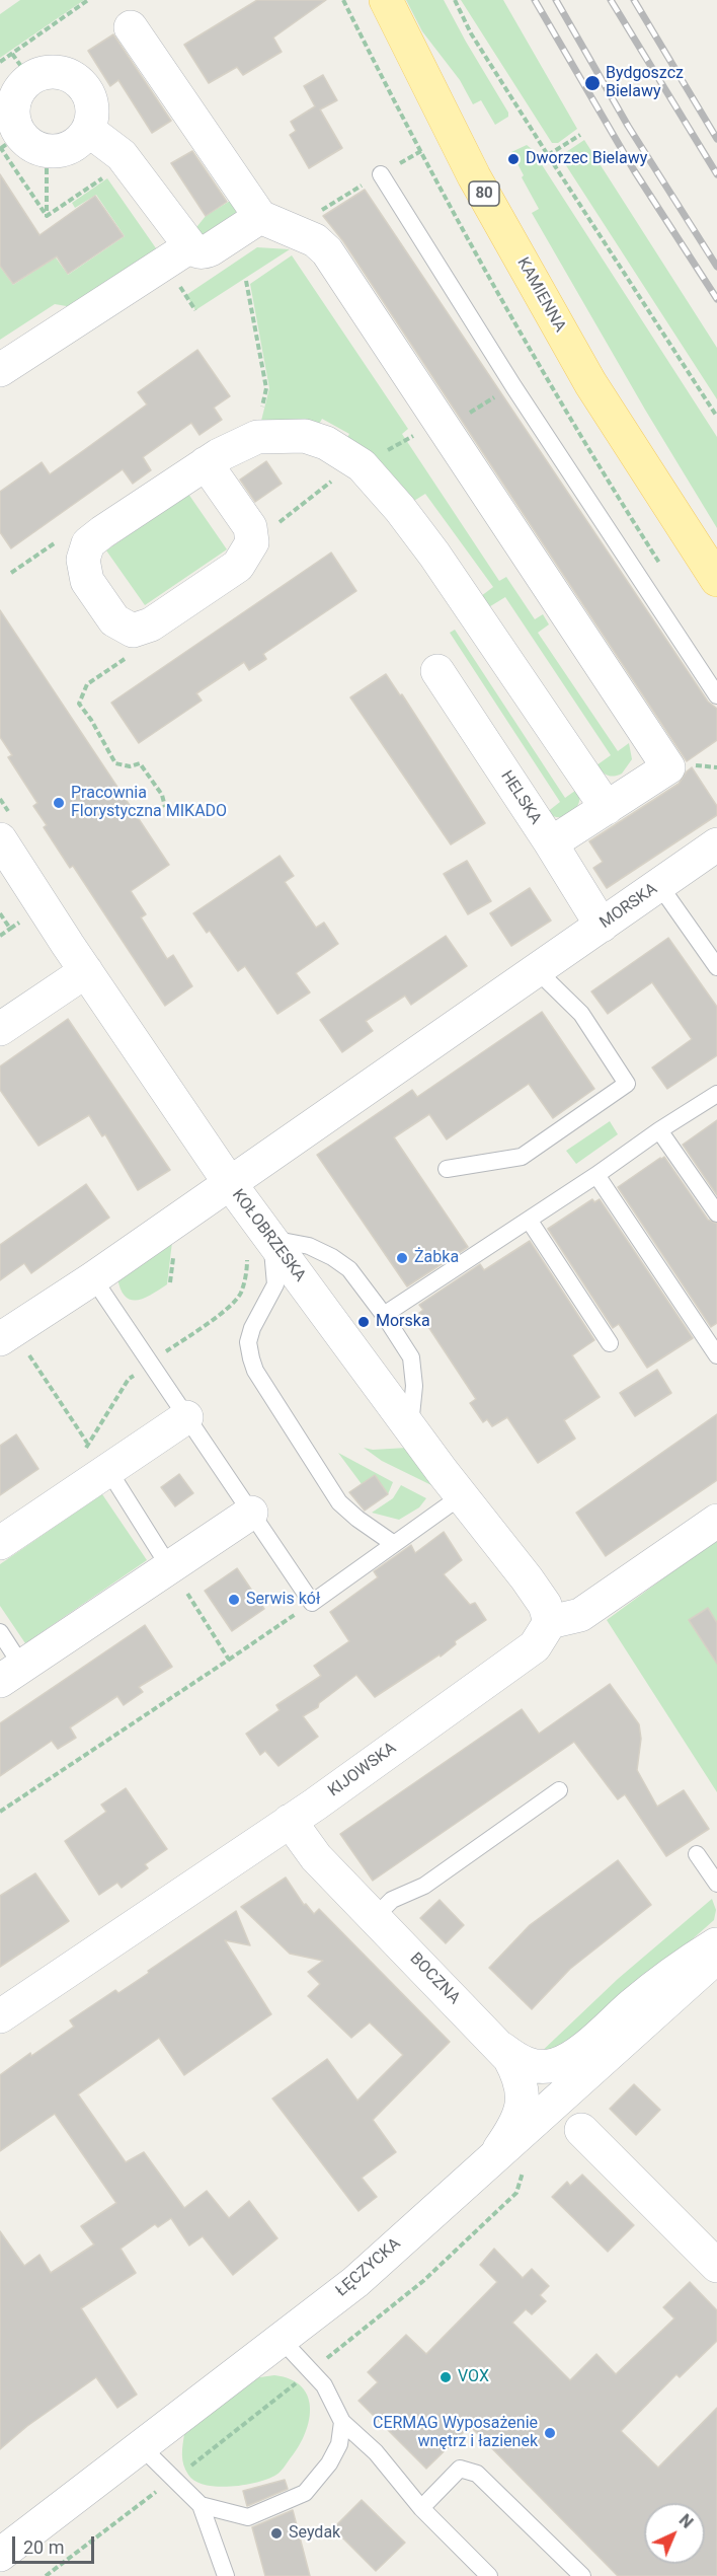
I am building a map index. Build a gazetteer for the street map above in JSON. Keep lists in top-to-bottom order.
{
  "streets": {
    "main road": ["80", "KAMIENNA"],
    "street": [
      "HELSKA",
      "MORSKA",
      "KOŁOBRZESKA",
      "KIJOWSKA",
      "BOCZNA",
      "ŁĘCZYCKA"
    ]
  },
  "crossings": [
    ["HELSKA", "MORSKA"],
    ["MORSKA", "KOŁOBRZESKA"],
    ["KOŁOBRZESKA", "KIJOWSKA"],
    ["KIJOWSKA", "BOCZNA"]
  ],
  "places": [
    "Bydgoszcz Bielawy",
    "Dworzec Bielawy",
    "Pracownia Florystyczna MIKADO",
    "Żabka",
    "Morska",
    "Serwis kół",
    "VOX",
    "CERMAG Wyposażenie wnętrz i łazienek",
    "Seydak"
  ],
  "scale_bar": "20 m",
  "north": "top right"
}
